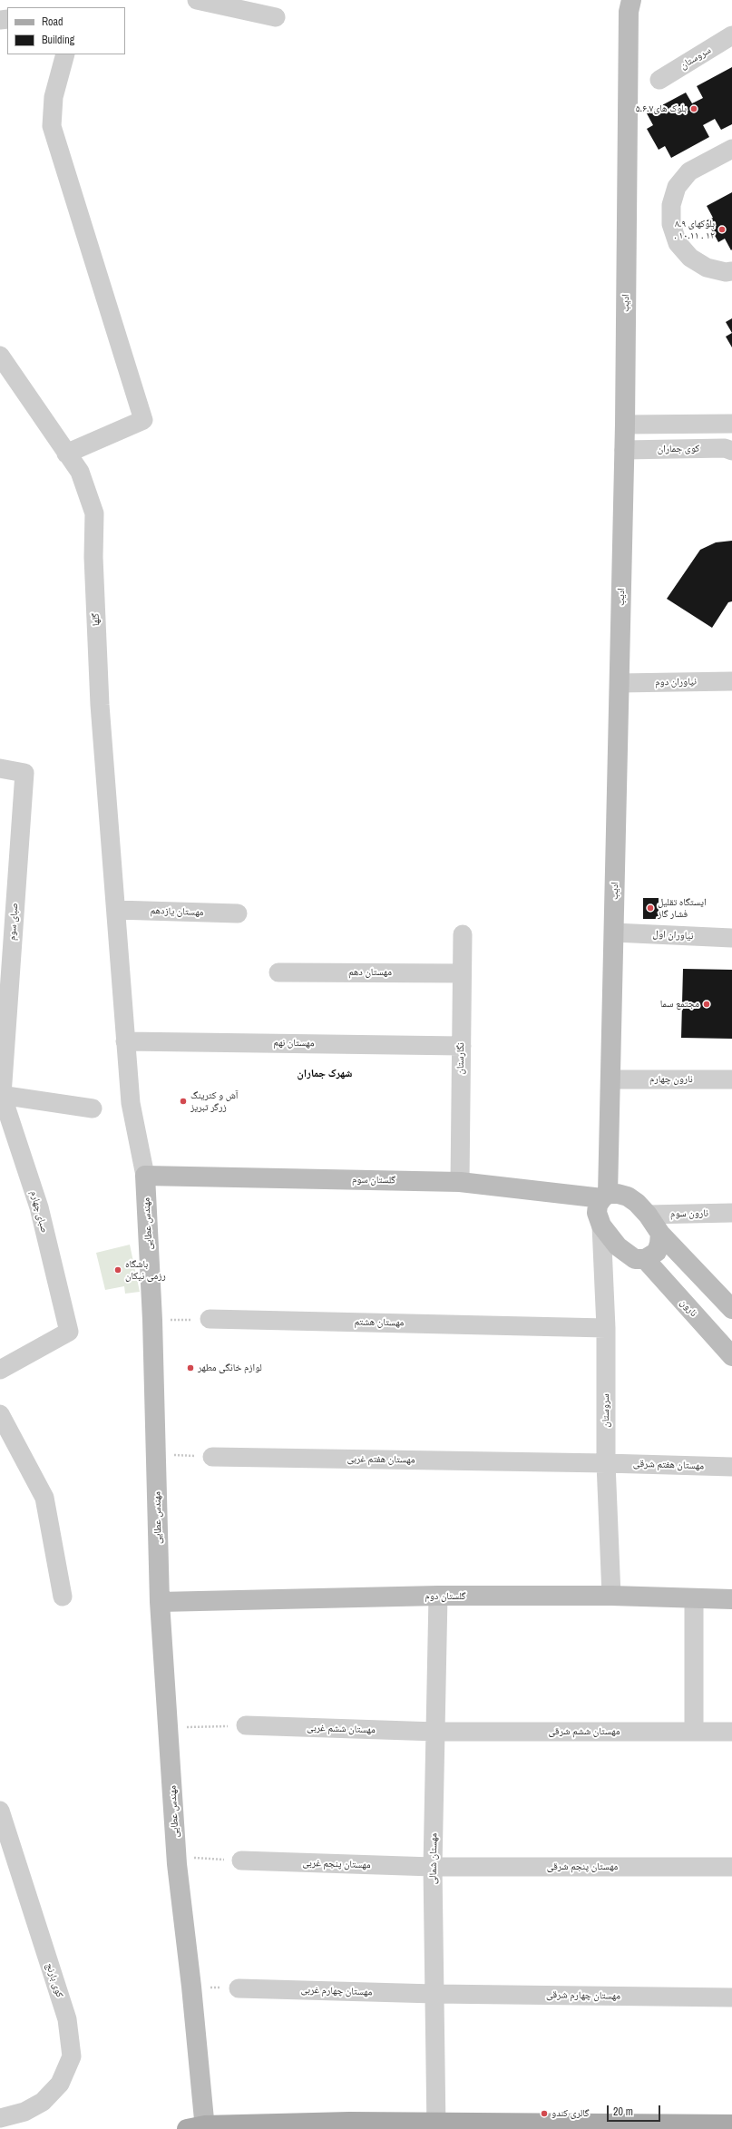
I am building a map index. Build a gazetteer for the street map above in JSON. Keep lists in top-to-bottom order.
{
  "streets": {
    "street": [
      "سروستان",
      "ادیب",
      "کوی جماران",
      "گلها",
      "نیاوران دوم",
      "مهستان یازدهم",
      "صبای سوم",
      "نیاوران اول",
      "مهستان دهم",
      "مهستان نهم",
      "نگارستان",
      "نارون چهارم",
      "گلستان سوم",
      "صبای چهارم",
      "نارون سوم",
      "مهندس عطایی",
      "نارون",
      "مهستان هشتم",
      "مهستان هفتم غربی",
      "مهستان هفتم شرقی",
      "گلستان دوم",
      "مهستان ششم غربی",
      "مهستان ششم شرقی",
      "مهستان شمالی",
      "مهستان پنجم غربی",
      "مهستان پنجم شرقی",
      "کوی بارنج",
      "مهستان چهارم غربی",
      "مهستان چهارم شرقی"
    ]
  },
  "crossings": [
    ["سروستان", "ادیب"],
    ["سروستان", "گلستان سوم"],
    ["سروستان", "نارون سوم"],
    ["سروستان", "نارون"],
    ["سروستان", "مهستان هشتم"],
    ["سروستان", "مهستان هفتم غربی"],
    ["سروستان", "مهستان هفتم شرقی"],
    ["سروستان", "گلستان دوم"],
    ["ادیب", "کوی جماران"],
    ["ادیب", "نیاوران دوم"],
    ["ادیب", "نیاوران اول"],
    ["ادیب", "نارون چهارم"],
    ["ادیب", "گلستان سوم"],
    ["ادیب", "نارون سوم"],
    ["ادیب", "نارون"],
    ["گلها", "مهستان یازدهم"],
    ["گلها", "مهندس عطایی"],
    ["مهستان یازدهم", "مهندس عطایی"],
    ["صبای سوم", "صبای چهارم"],
    ["مهستان دهم", "نگارستان"],
    ["مهستان نهم", "نگارستان"],
    ["مهستان نهم", "مهندس عطایی"],
    ["نگارستان", "گلستان سوم"],
    ["گلستان سوم", "نارون سوم"],
    ["گلستان سوم", "مهندس عطایی"],
    ["گلستان سوم", "نارون"],
    ["نارون سوم", "نارون"],
    ["مهندس عطایی", "گلستان دوم"],
    ["مهستان هفتم غربی", "مهستان هفتم شرقی"],
    ["گلستان دوم", "مهستان شمالی"],
    ["مهستان ششم غربی", "مهستان ششم شرقی"],
    ["مهستان ششم غربی", "مهستان شمالی"],
    ["مهستان ششم شرقی", "مهستان شمالی"],
    ["مهستان شمالی", "مهستان پنجم غربی"],
    ["مهستان شمالی", "مهستان پنجم شرقی"],
    ["مهستان شمالی", "مهستان چهارم غربی"],
    ["مهستان شمالی", "مهستان چهارم شرقی"],
    ["مهستان پنجم غربی", "مهستان پنجم شرقی"],
    ["مهستان چهارم غربی", "مهستان چهارم شرقی"]
  ],
  "districts": ["شهرک جماران"],
  "places": [
    "بلوک های۵.۶.۷",
    "بلوکهای ۸.۹ . ۱۰.۱۱ . ۱۲",
    "ایستگاه تقلیل فشار گاز",
    "مجتمع سما",
    "آش و کترینگ زرگر تبریز",
    "باشگاه رزمی نیکان",
    "لوازم خانگی مطهر",
    "گالری کندو"
  ],
  "legend": ["Road", "Building"],
  "scale_bar": "20 m"
}
